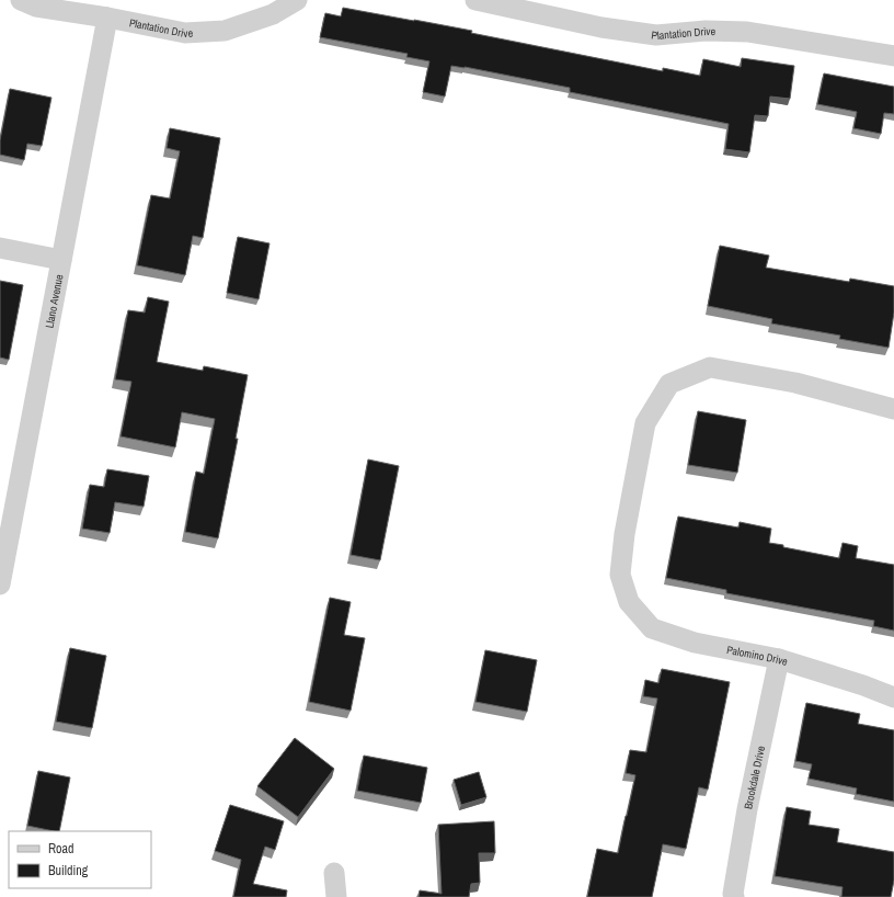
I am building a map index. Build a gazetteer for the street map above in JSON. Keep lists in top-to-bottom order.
{
  "streets": {
    "street": [
      "Plantation Drive",
      "Llano Avenue",
      "Palomino Drive",
      "Brookdale Drive"
    ]
  },
  "crossings": [
    ["Plantation Drive", "Llano Avenue"],
    ["Palomino Drive", "Brookdale Drive"]
  ],
  "legend": ["Road", "Building"]
}
